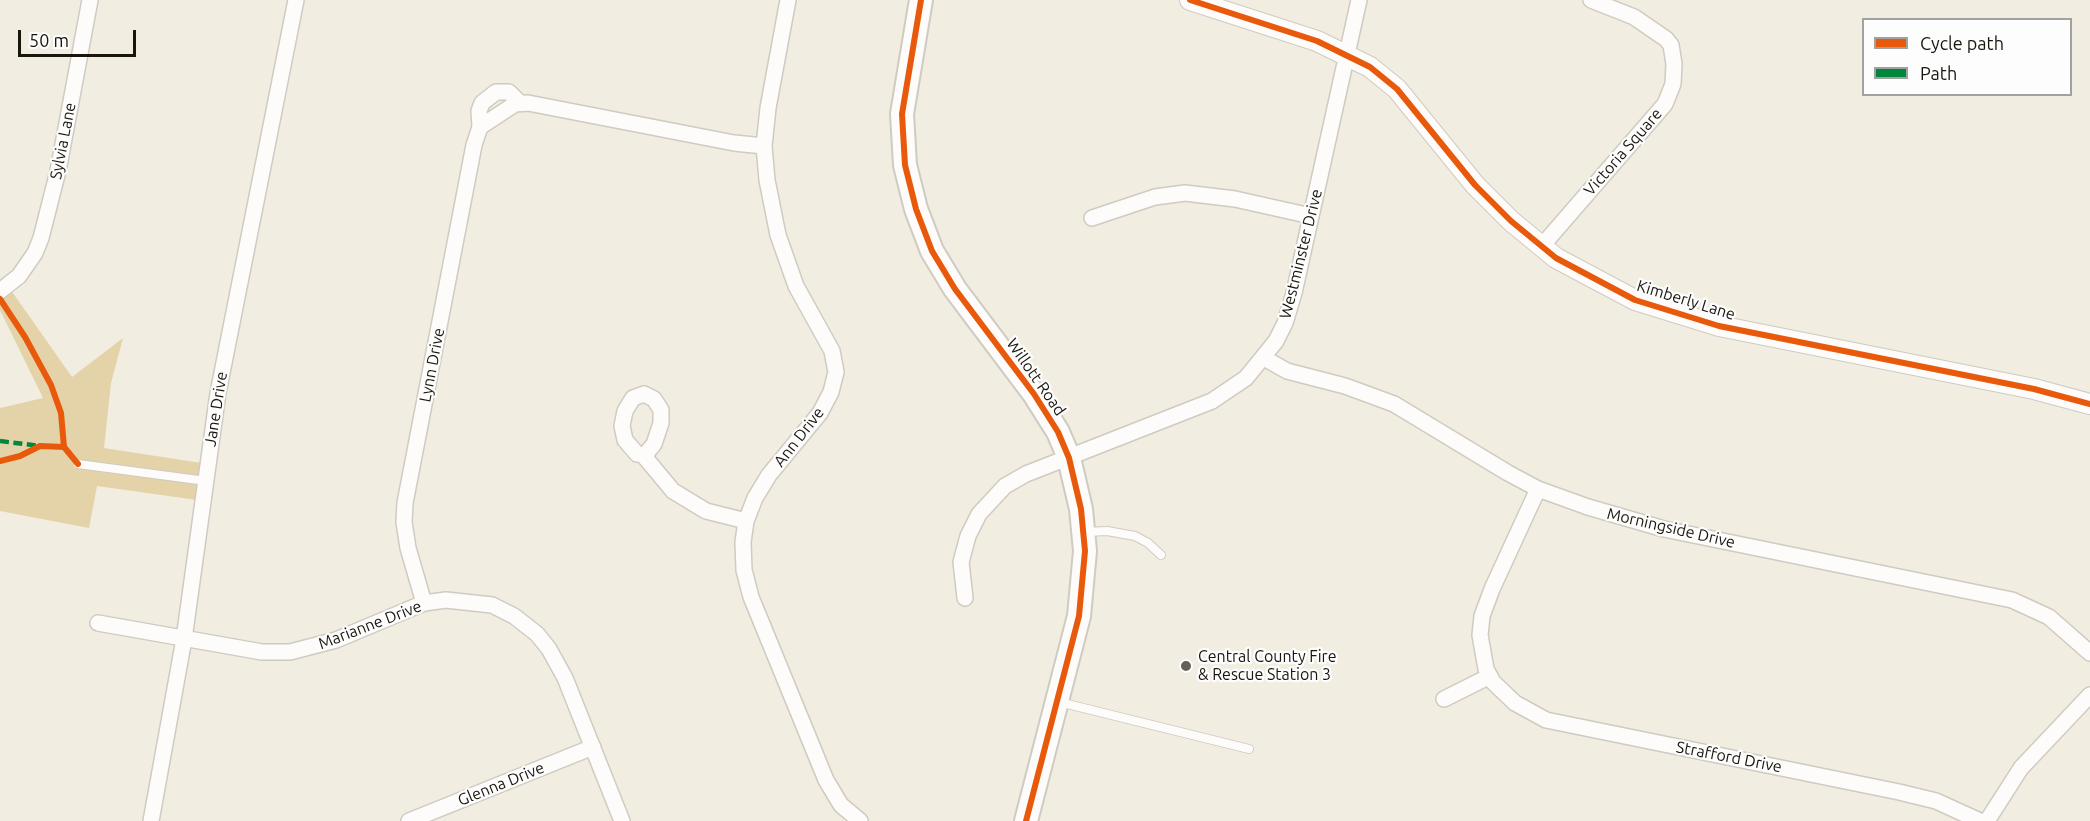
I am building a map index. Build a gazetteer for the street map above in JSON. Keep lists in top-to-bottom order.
{
  "streets": {
    "main road": ["Willott Road"],
    "street": [
      "Sylvia Lane",
      "Victoria Square",
      "Westminster Drive",
      "Kimberly Lane",
      "Lynn Drive",
      "Jane Drive",
      "Ann Drive",
      "Morningside Drive",
      "Marianne Drive",
      "Strafford Drive",
      "Glenna Drive"
    ]
  },
  "crossings": [
    ["Victoria Square", "Kimberly Lane"],
    ["Westminster Drive", "Kimberly Lane"],
    ["Westminster Drive", "Willott Road"],
    ["Westminster Drive", "Morningside Drive"],
    ["Lynn Drive", "Ann Drive"],
    ["Lynn Drive", "Marianne Drive"],
    ["Jane Drive", "Marianne Drive"],
    ["Morningside Drive", "Strafford Drive"],
    ["Marianne Drive", "Glenna Drive"]
  ],
  "places": ["Central County Fire & Rescue Station 3"],
  "legend": ["Cycle path", "Path"],
  "scale_bar": "50 m"
}
